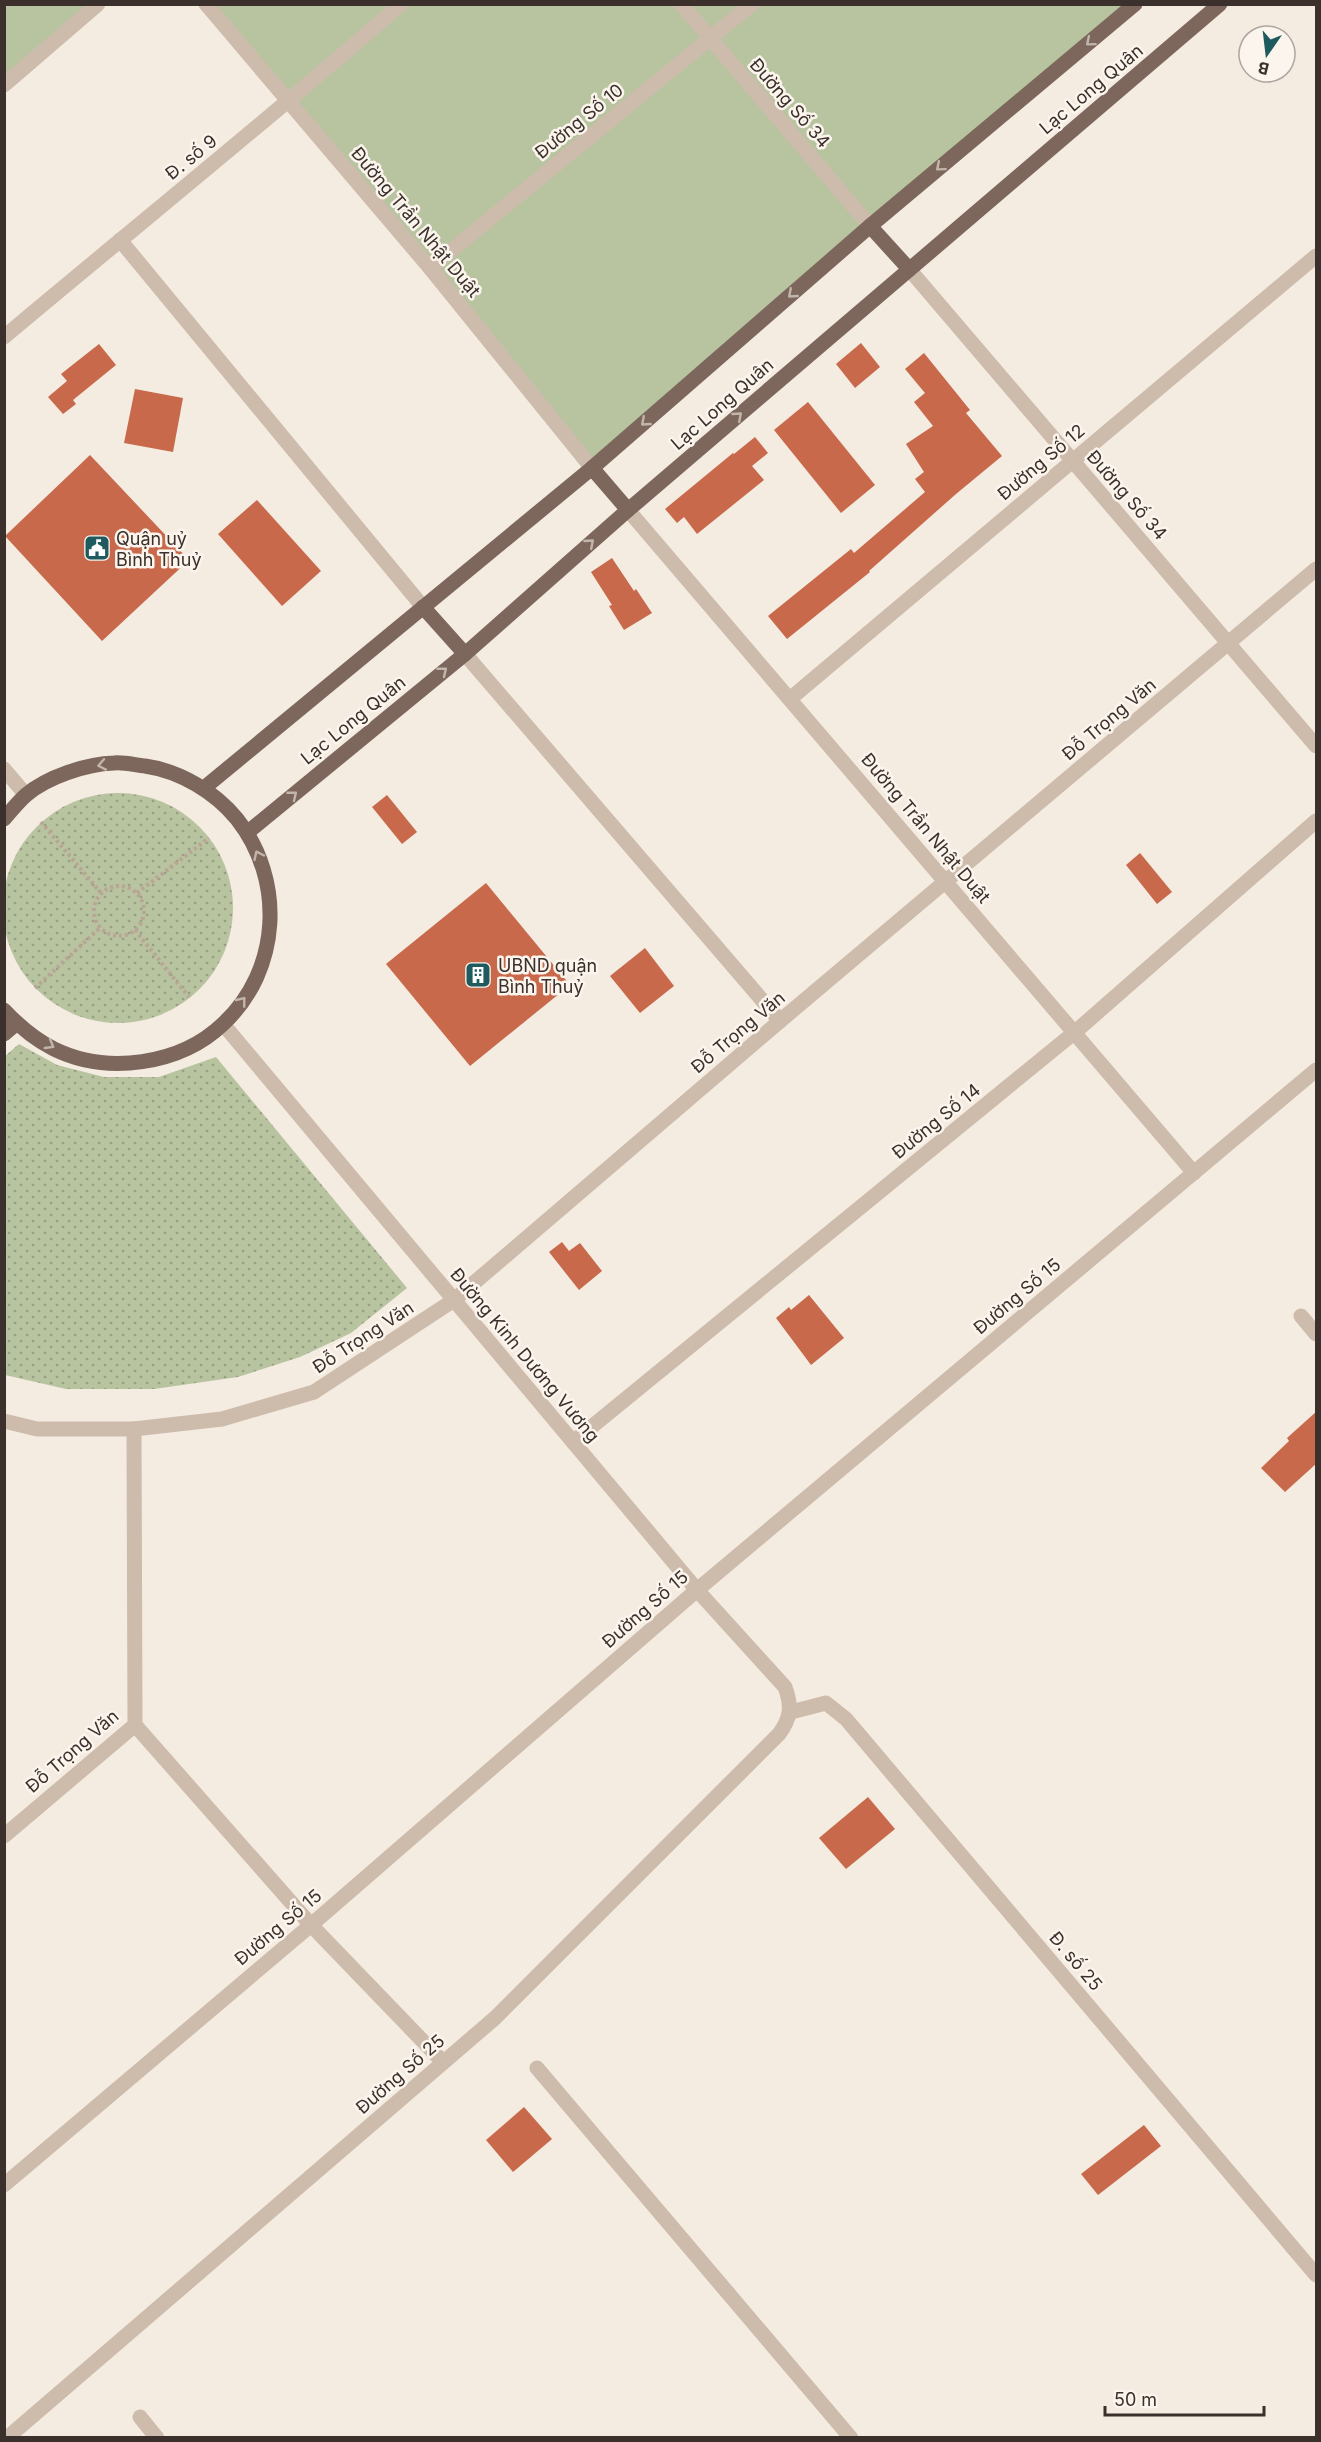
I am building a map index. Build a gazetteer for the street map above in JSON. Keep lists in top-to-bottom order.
{
  "streets": {
    "main road": ["Lạc Long Quân"],
    "street": [
      "Đường Số 34",
      "Đường Số 10",
      "Đ. số 9",
      "Đường Trần Nhật Duật",
      "Đường Số 12",
      "Đỗ Trọng Văn",
      "Đường Số 14",
      "Đường Số 15",
      "Đường Kinh Dương Vương",
      "Đ. số 25",
      "Đường Số 25"
    ]
  },
  "crossings": [
    ["Lạc Long Quân", "Đường Số 34"],
    ["Lạc Long Quân", "Đường Trần Nhật Duật"],
    ["Đường Số 34", "Đường Số 10"],
    ["Đường Số 34", "Đường Số 12"],
    ["Đường Số 34", "Đỗ Trọng Văn"],
    ["Đường Số 10", "Đường Trần Nhật Duật"],
    ["Đ. số 9", "Đường Trần Nhật Duật"],
    ["Đường Trần Nhật Duật", "Đường Số 12"],
    ["Đường Trần Nhật Duật", "Đỗ Trọng Văn"],
    ["Đường Trần Nhật Duật", "Đường Số 14"],
    ["Đường Trần Nhật Duật", "Đường Số 15"],
    ["Đỗ Trọng Văn", "Đường Kinh Dương Vương"],
    ["Đường Số 14", "Đường Kinh Dương Vương"],
    ["Đường Số 15", "Đường Kinh Dương Vương"],
    ["Đường Kinh Dương Vương", "Đ. số 25"],
    ["Đường Kinh Dương Vương", "Đường Số 25"],
    ["Đ. số 25", "Đường Số 25"]
  ],
  "places": {
    "public building": ["Quận uỷ Bình Thuỷ"],
    "building": ["UBND quận Bình Thuỷ"]
  },
  "scale_bar": "50 m",
  "north": "bottom"
}
